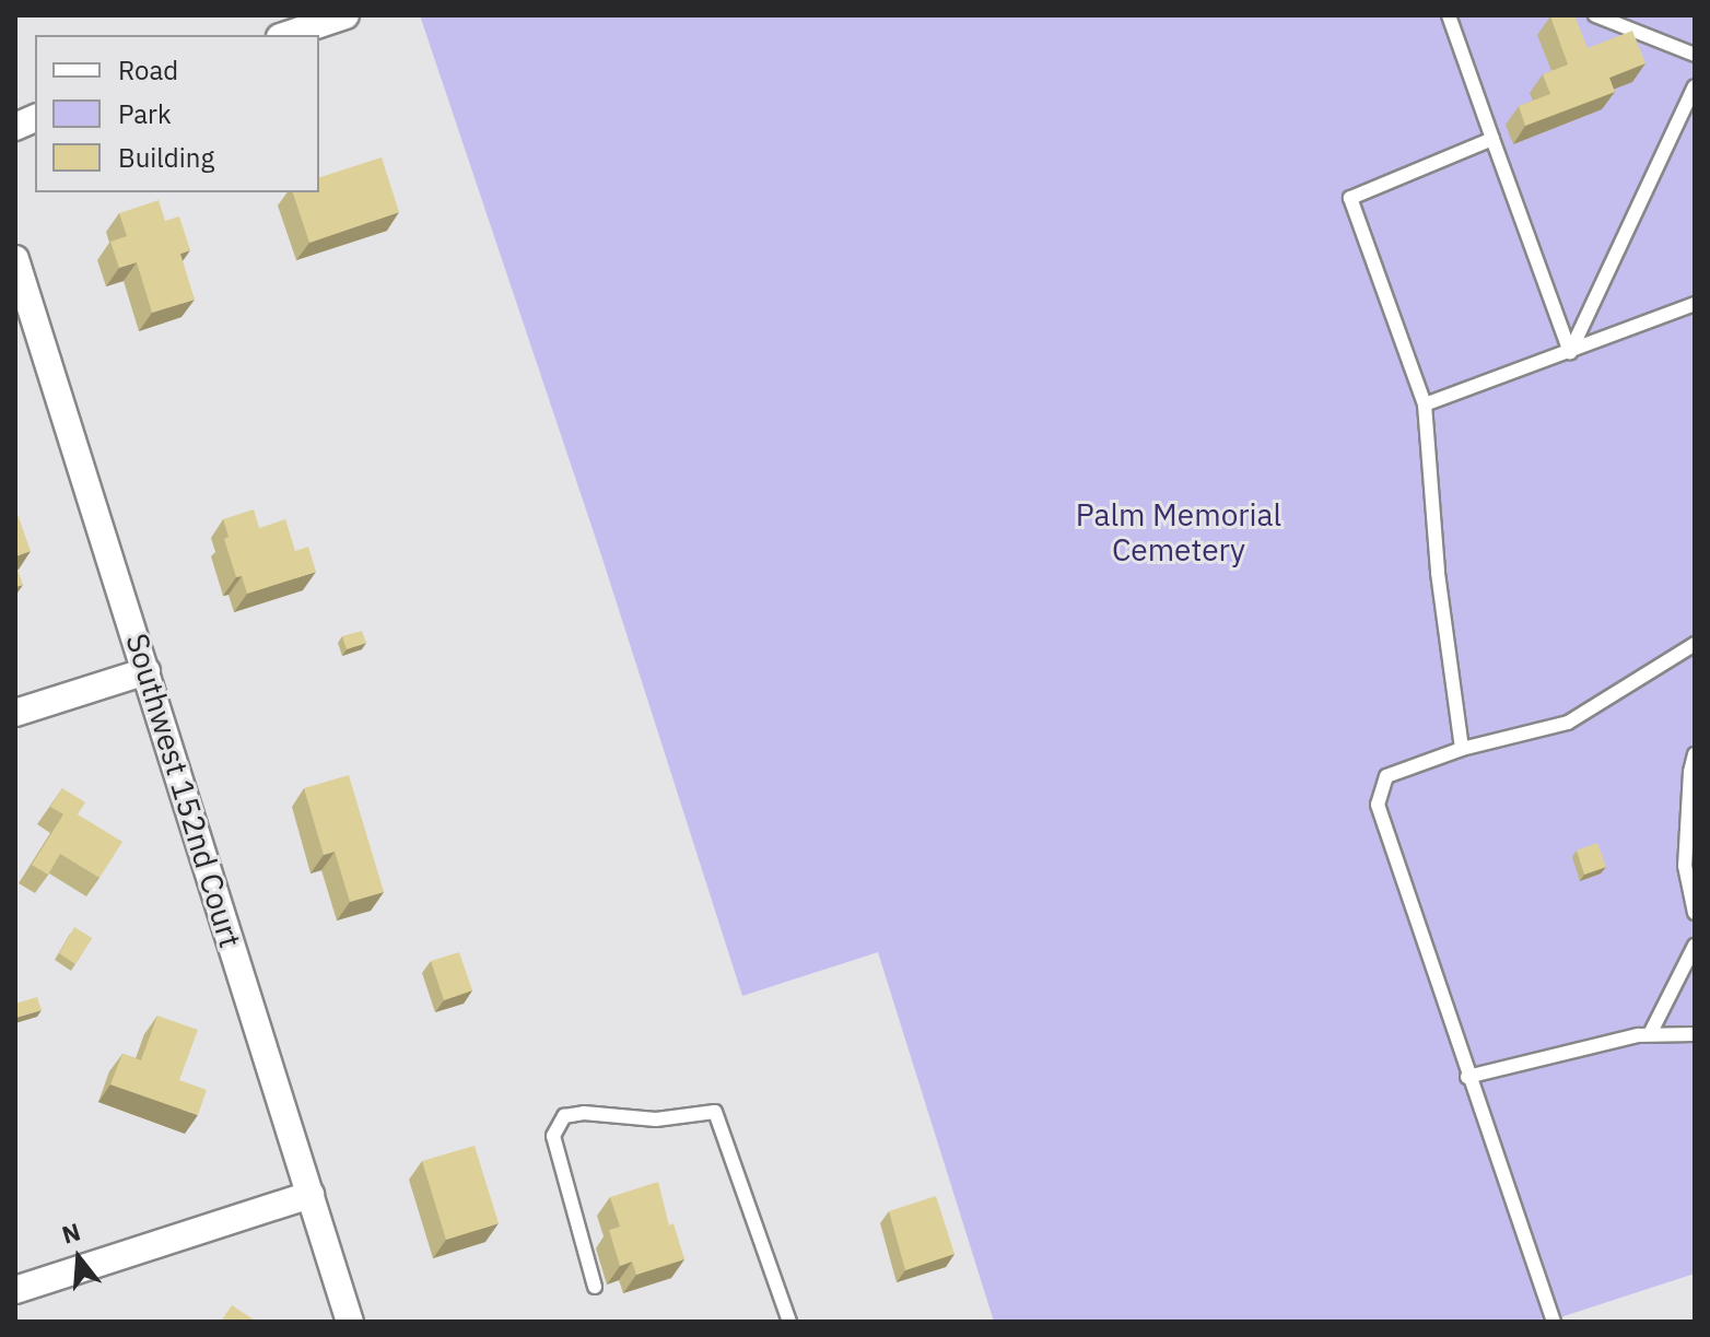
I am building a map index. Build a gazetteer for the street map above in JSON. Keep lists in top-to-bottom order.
{
  "streets": {
    "street": ["Southwest 152nd Court"]
  },
  "parks": ["Palm Memorial Cemetery"],
  "legend": ["Road", "Park", "Building"],
  "north": "top"
}
